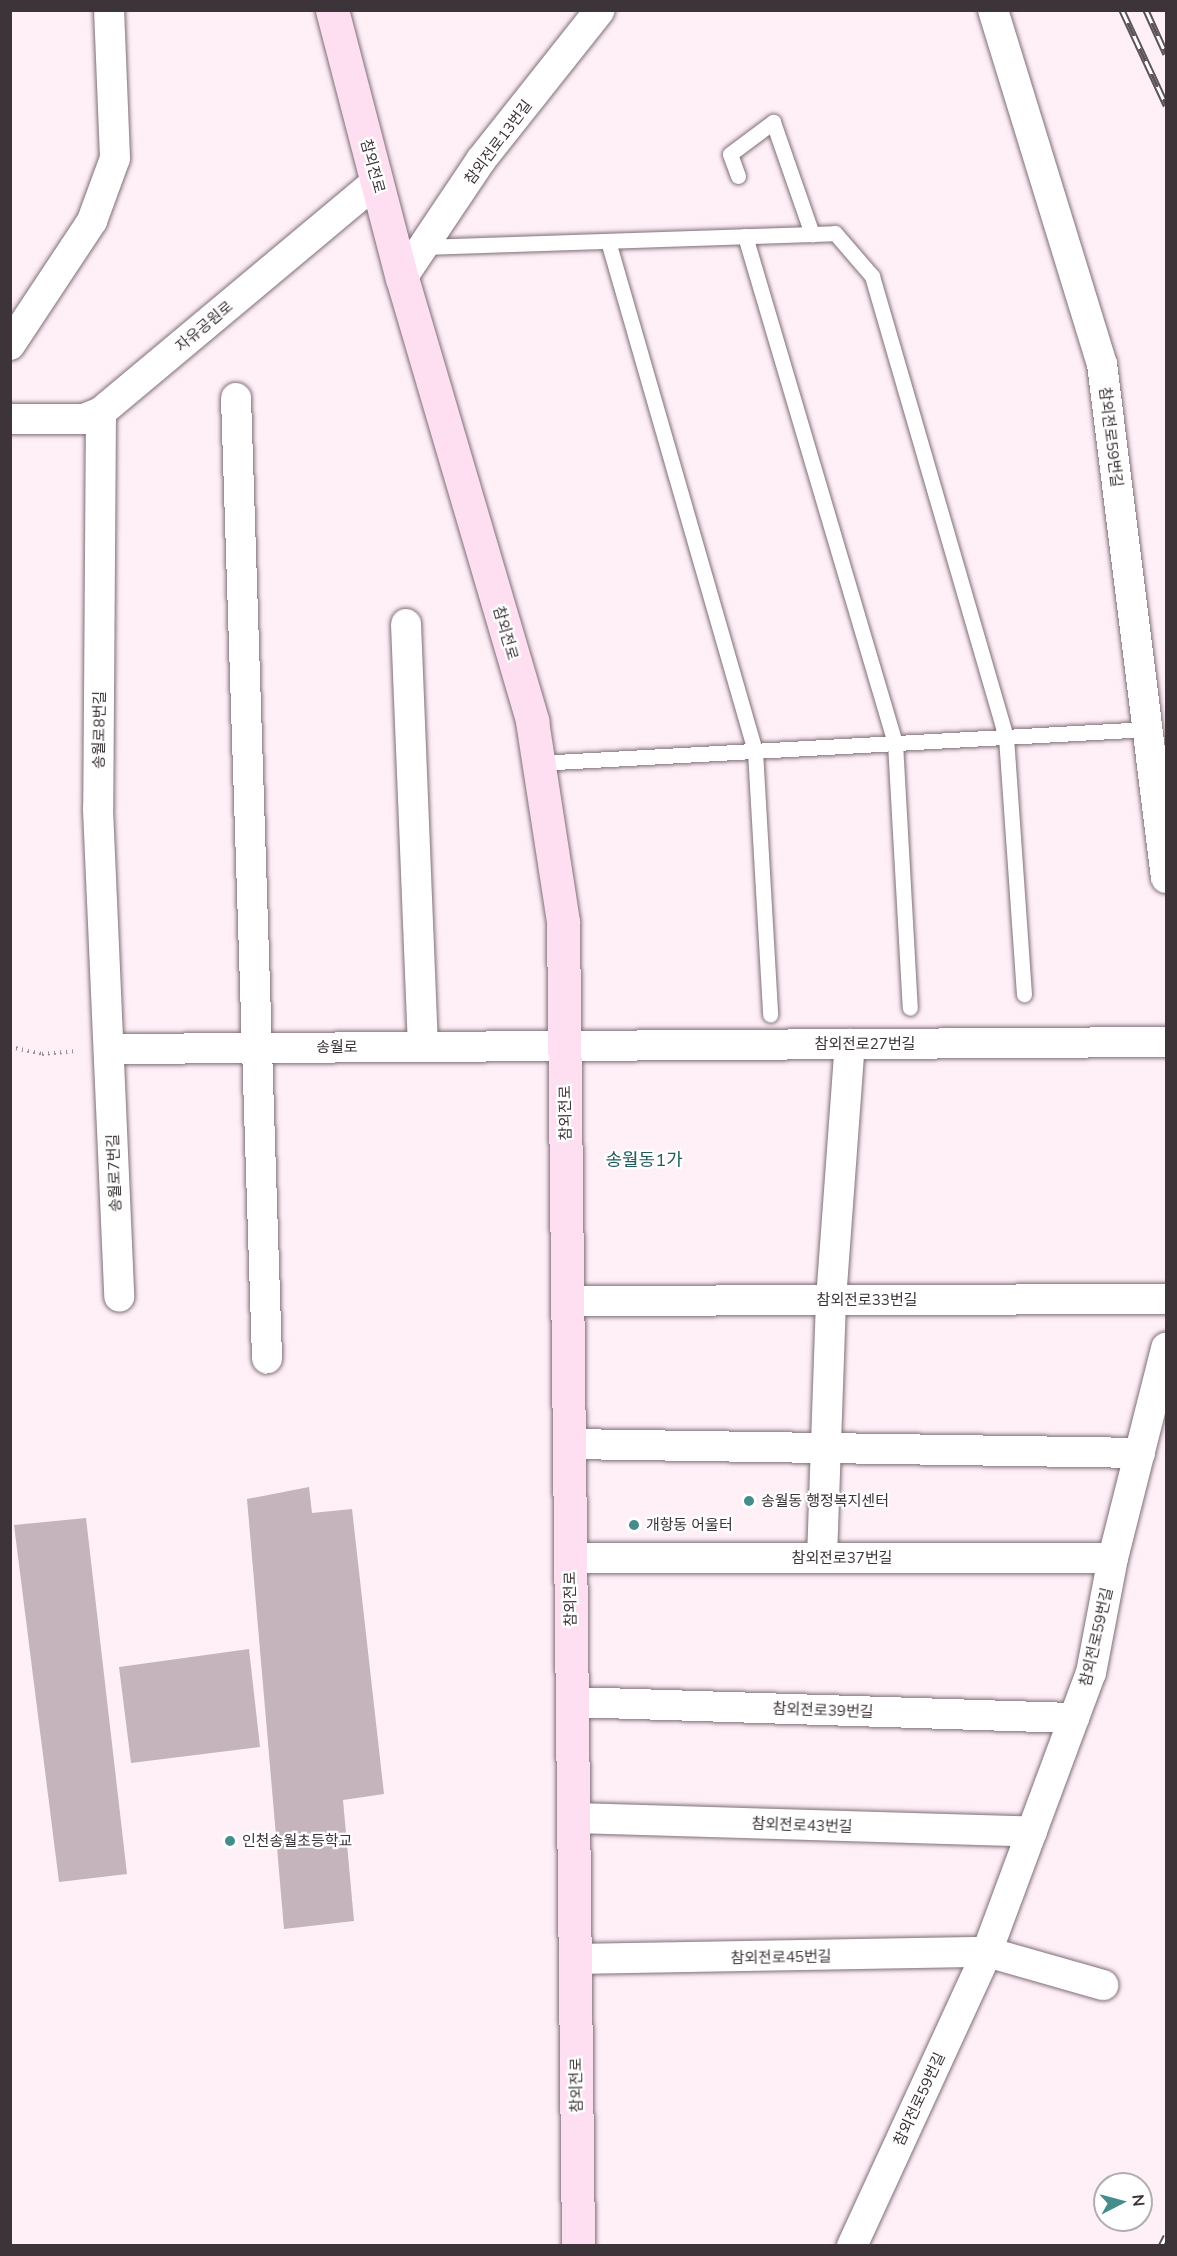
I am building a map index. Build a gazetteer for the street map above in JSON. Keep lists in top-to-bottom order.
{
  "streets": {
    "main road": ["참외전로"],
    "street": [
      "참외전로13번길",
      "자유공원로",
      "참외전로59번길",
      "송월로8번길",
      "참외전로27번길",
      "송월로",
      "송월로7번길",
      "참외전로33번길",
      "참외전로37번길",
      "참외전로39번길",
      "참외전로43번길",
      "참외전로45번길"
    ]
  },
  "crossings": [
    ["참외전로13번길", "참외전로"],
    ["참외전로", "자유공원로"],
    ["참외전로", "참외전로27번길"],
    ["참외전로", "송월로"],
    ["참외전로", "참외전로33번길"],
    ["참외전로", "참외전로37번길"],
    ["참외전로", "참외전로39번길"],
    ["참외전로", "참외전로43번길"],
    ["참외전로", "참외전로45번길"],
    ["자유공원로", "송월로8번길"],
    ["참외전로59번길", "참외전로37번길"],
    ["참외전로59번길", "참외전로39번길"],
    ["참외전로59번길", "참외전로43번길"],
    ["참외전로59번길", "참외전로45번길"],
    ["송월로8번길", "송월로"],
    ["송월로8번길", "송월로7번길"],
    ["참외전로27번길", "송월로"],
    ["송월로", "송월로7번길"]
  ],
  "districts": ["송월동1가"],
  "places": ["송월동 행정복지센터", "개항동 어울터", "인천송월초등학교"],
  "north": "right"
}
